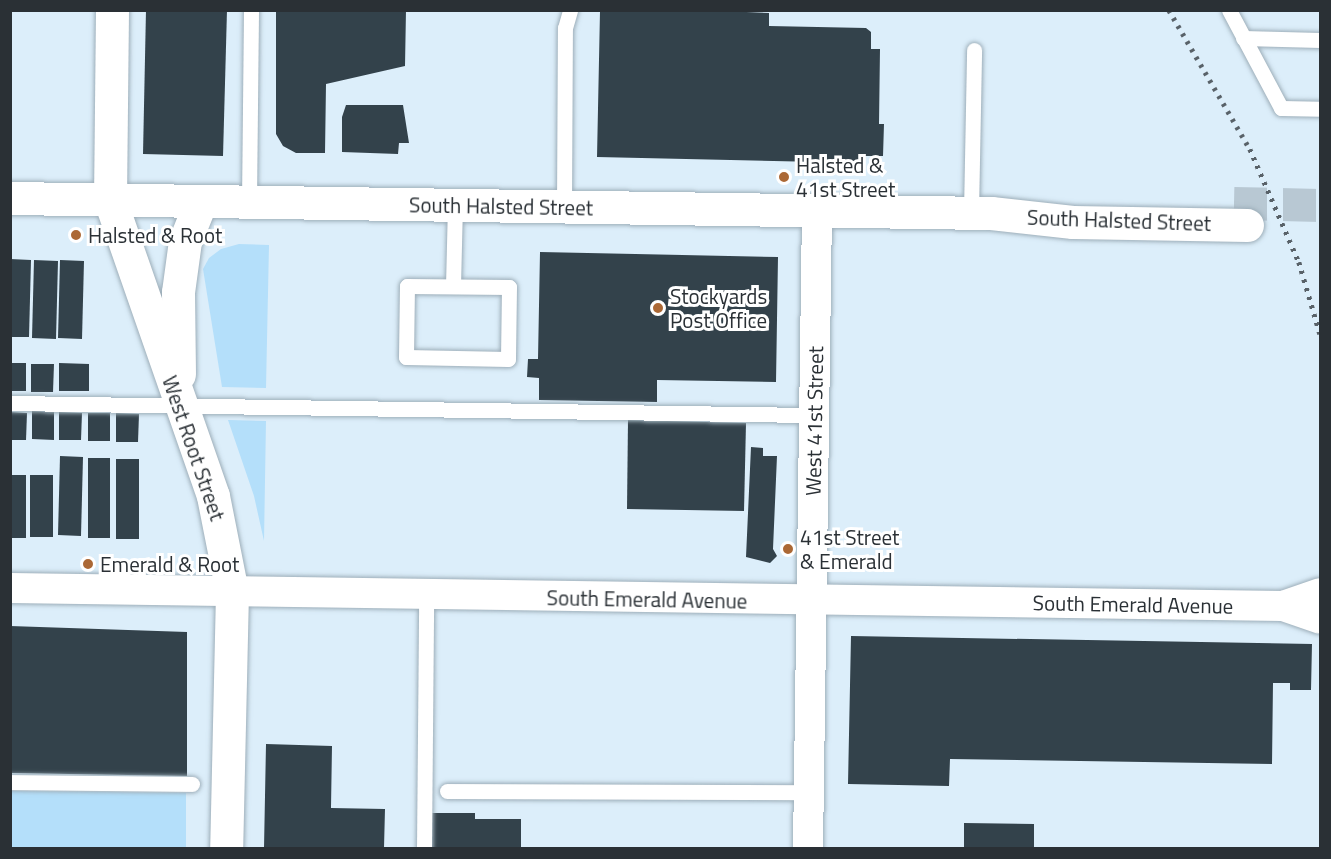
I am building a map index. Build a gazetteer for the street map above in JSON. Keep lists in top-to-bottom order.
{
  "streets": {
    "main road": ["South Halsted Street", "West Root Street"],
    "street": ["West 41st Street", "South Emerald Avenue"]
  },
  "crossings": [
    ["South Halsted Street", "West 41st Street"],
    ["South Halsted Street", "West Root Street"],
    ["West 41st Street", "South Emerald Avenue"],
    ["West Root Street", "South Emerald Avenue"]
  ],
  "places": [
    "Halsted & 41st Street",
    "Halsted & Root",
    "Stockyards Post Office",
    "41st Street & Emerald",
    "Emerald & Root"
  ]
}
